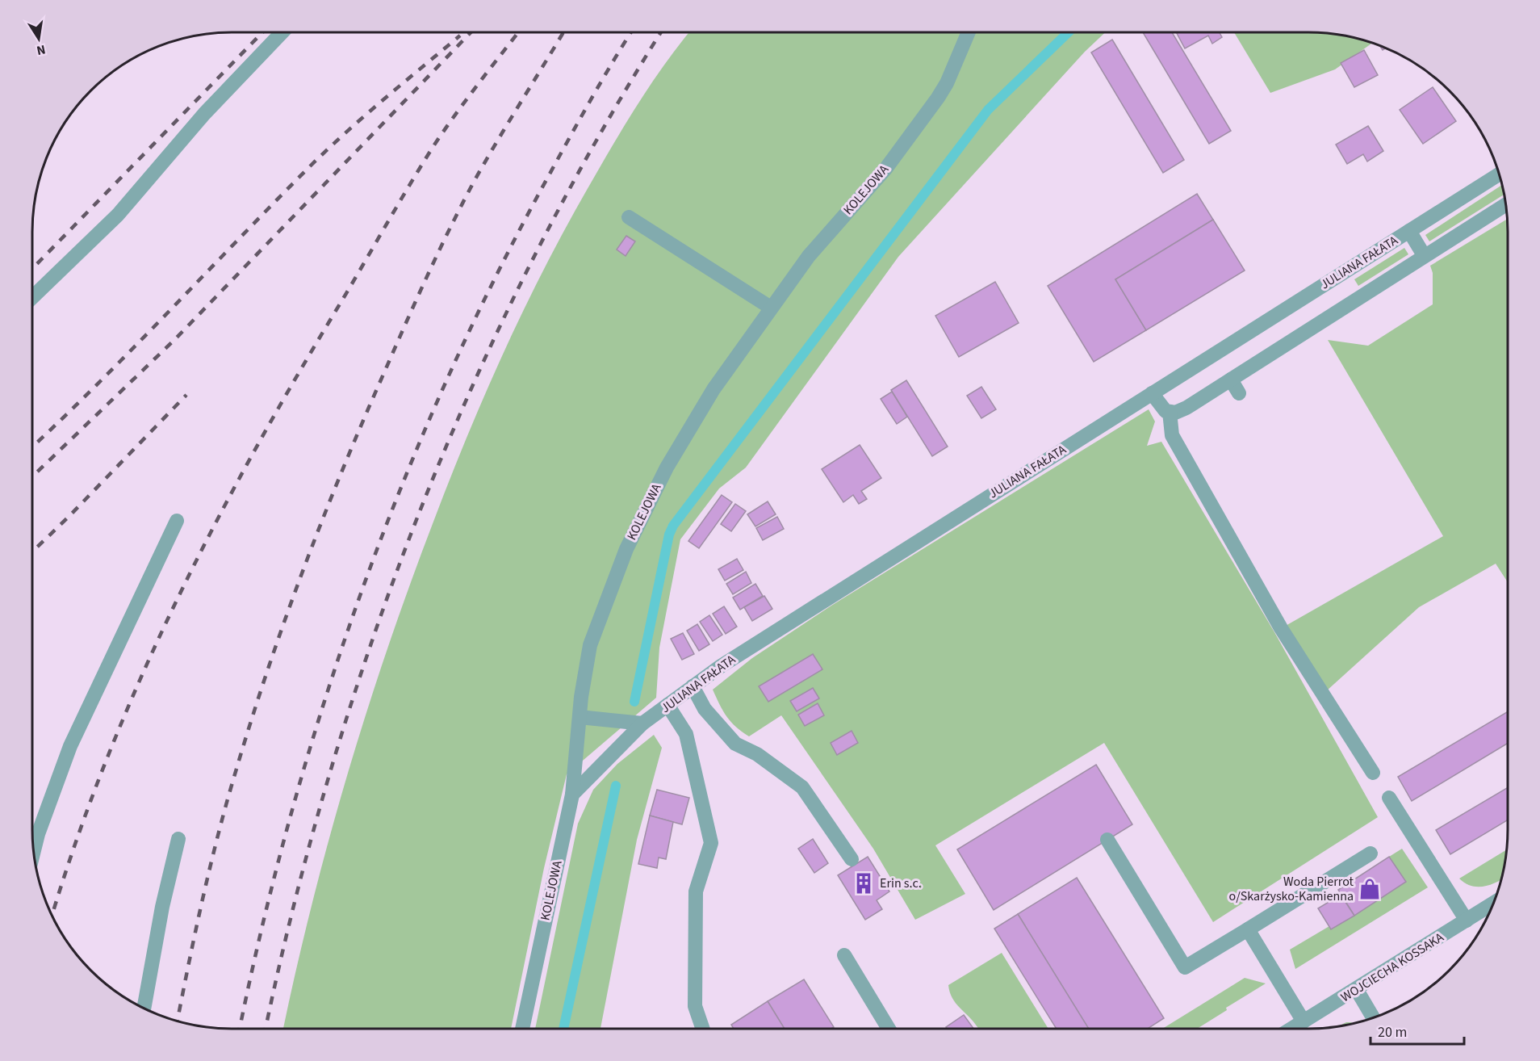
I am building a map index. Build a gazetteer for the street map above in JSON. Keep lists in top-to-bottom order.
{
  "streets": {
    "street": ["KOLEJOWA", "JULIANA FAŁATA", "WOJCIECHA KOSSAKA"]
  },
  "crossings": [
    ["KOLEJOWA", "JULIANA FAŁATA"]
  ],
  "places": {
    "building": ["Erin s.c."],
    "shop": ["Woda Pierrot o/Skarżysko-Kamienna"]
  },
  "scale_bar": "20 m",
  "north": "bottom"
}
